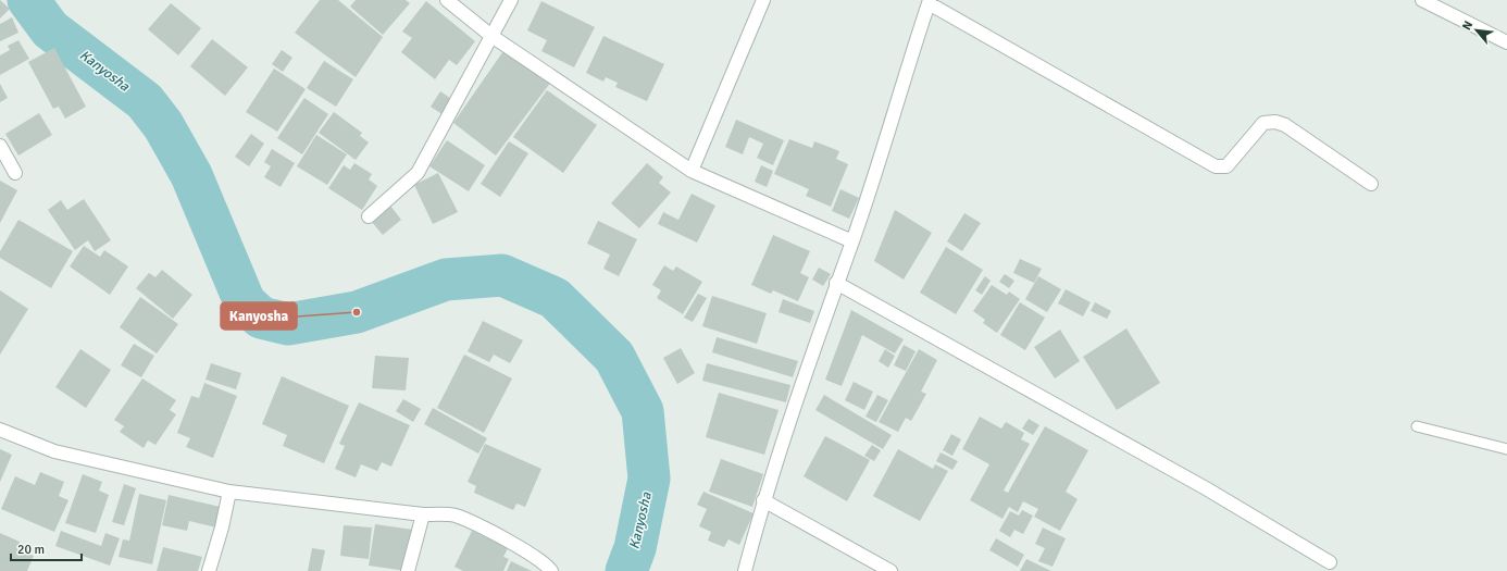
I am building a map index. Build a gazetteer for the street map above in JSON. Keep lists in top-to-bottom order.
{
  "water": ["Kanyosha"],
  "places": ["Kanyosha"],
  "scale_bar": "20 m",
  "north": "top left"
}
